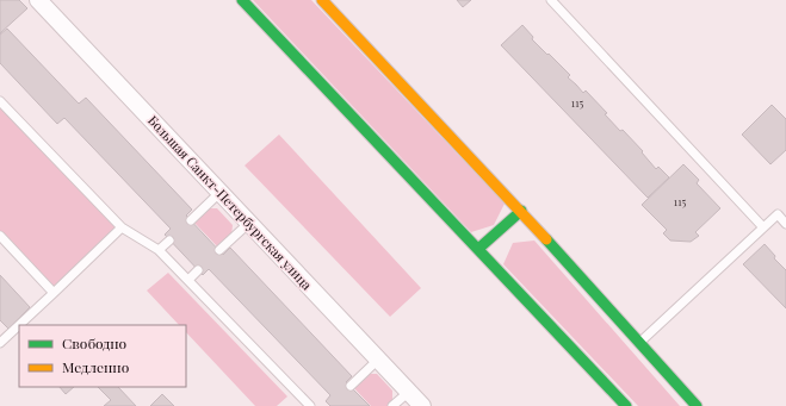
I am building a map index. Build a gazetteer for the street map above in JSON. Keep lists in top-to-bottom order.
{
  "streets": {
    "street": ["Большая Санкт-Петербургская улица"]
  },
  "house_numbers": ["115", "115"],
  "legend": ["Свободно", "Медленно"]
}
